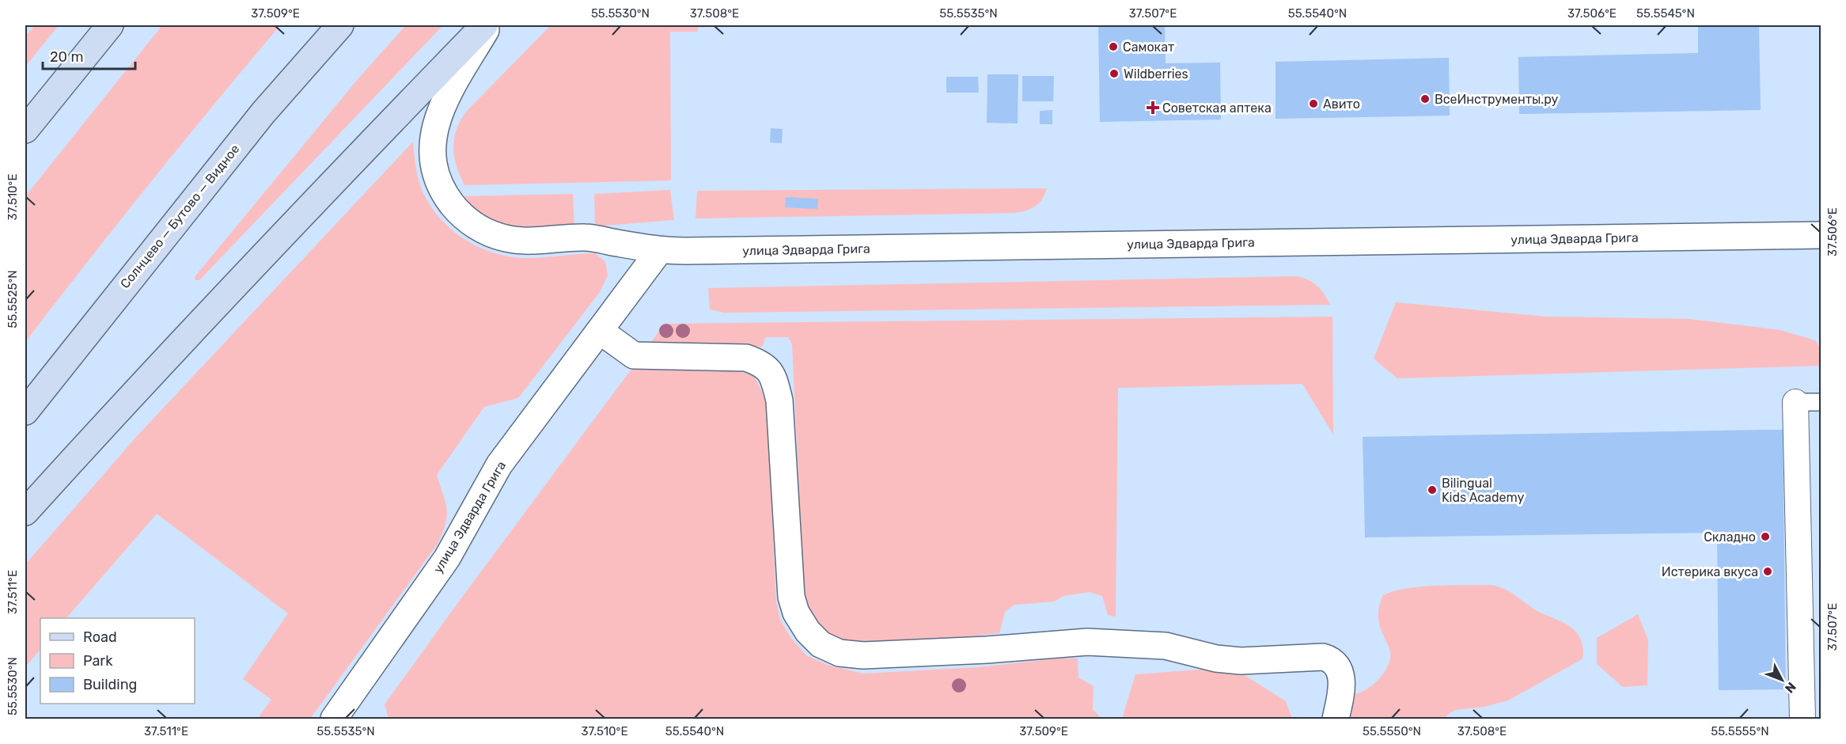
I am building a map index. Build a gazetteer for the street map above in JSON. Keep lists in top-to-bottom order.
{
  "streets": {
    "main road": ["Солнцево — Бутово — Видное"],
    "street": ["улица Эдварда Грига"]
  },
  "places": {
    "other": [
      "Самокат",
      "Wildberries",
      "ВсеИнструменты.ру",
      "Авито",
      "Bilingual Kids Academy",
      "Складно",
      "Истерика вкуса"
    ],
    "health": ["Советская аптека"]
  },
  "legend": ["Road", "Park", "Building"],
  "scale_bar": "20 m",
  "north": "bottom right",
  "coordinates": [
    "37.509°E",
    "55.5530°N",
    "37.508°E",
    "55.5535°N",
    "37.507°E",
    "55.5540°N",
    "37.506°E",
    "55.5545°N",
    "37.510°E",
    "55.5525°N",
    "37.511°E",
    "55.5550°N",
    "55.5555°N"
  ]
}
